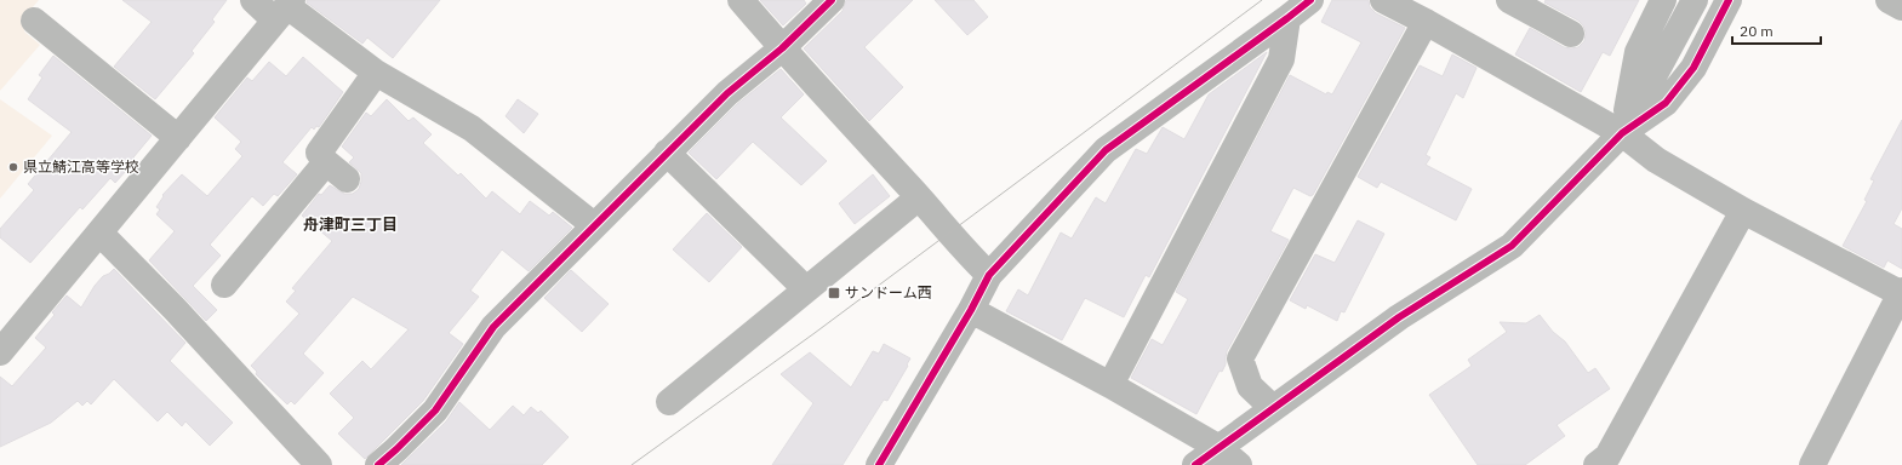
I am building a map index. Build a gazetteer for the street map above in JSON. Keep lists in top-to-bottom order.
{
  "districts": ["舟津町三丁目"],
  "places": {
    "other": ["県立鯖江高等学校"],
    "transit": ["サンドーム西"]
  },
  "scale_bar": "20 m"
}
